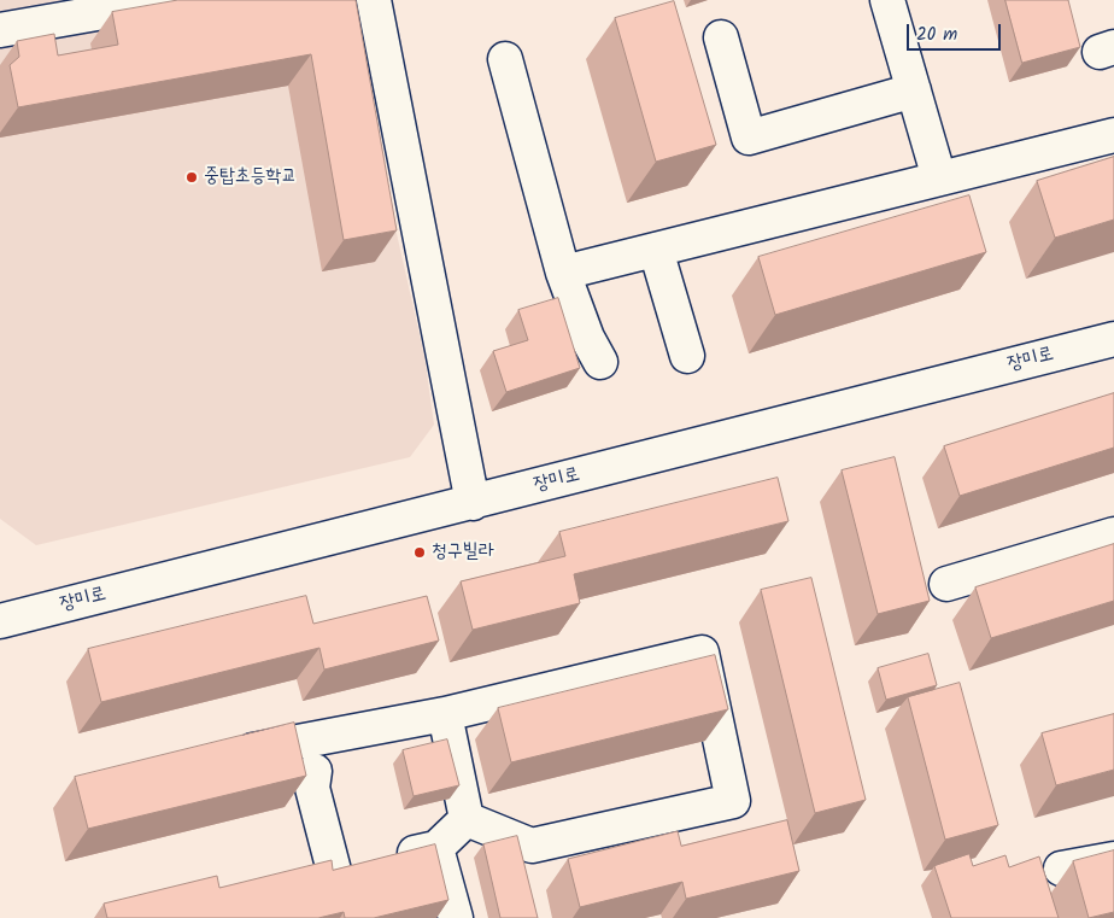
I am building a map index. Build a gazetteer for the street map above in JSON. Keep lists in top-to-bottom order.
{
  "streets": {
    "street": ["장미로"]
  },
  "places": ["중탑초등학교", "청구빌라"],
  "scale_bar": "20 m"
}
